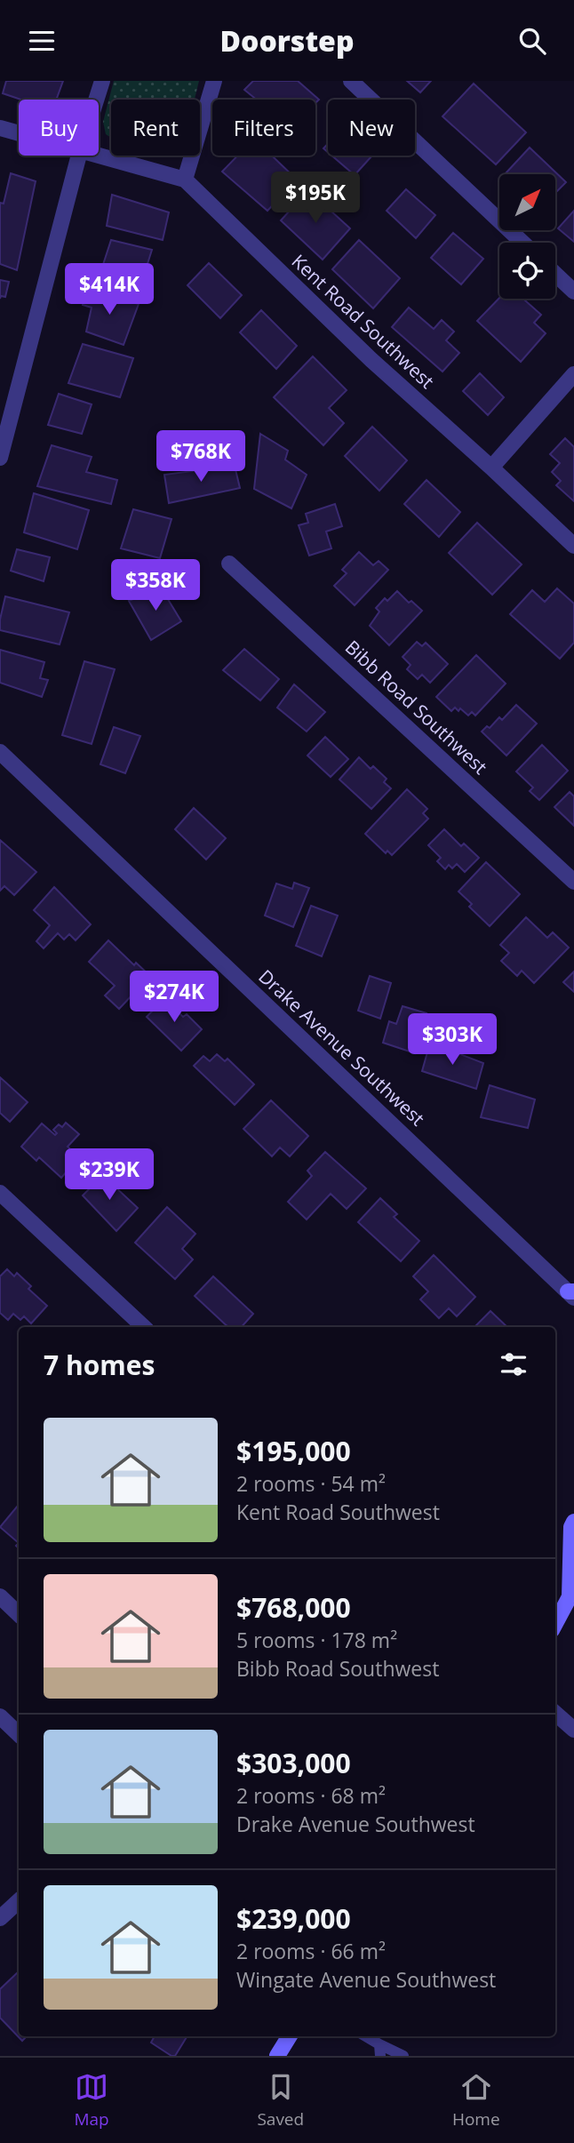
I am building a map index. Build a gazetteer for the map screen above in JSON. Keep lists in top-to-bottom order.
{
  "streets": {
    "street": ["Kent Road Southwest", "Bibb Road Southwest", "Drake Avenue Southwest"]
  },
  "north": "top right",
  "page": {
    "header": "Doorstep",
    "chip": [
      "Buy",
      "Rent",
      "Filters",
      "New"
    ],
    "price": [
      "$195K",
      "$414K",
      "$768K",
      "$358K",
      "$274K",
      "$303K",
      "$239K"
    ],
    "heading": "7 homes",
    "list": [
      {
        "name": "$195,000",
        "note": "2 rooms · 54 m² · Kent Road Southwest"
      },
      {
        "name": "$768,000",
        "note": "5 rooms · 178 m² · Bibb Road Southwest"
      },
      {
        "name": "$303,000",
        "note": "2 rooms · 68 m² · Drake Avenue Southwest"
      },
      {
        "name": "$239,000",
        "note": "2 rooms · 66 m² · Wingate Avenue Southwest"
      }
    ],
    "tabs": ["Map", "Saved", "Home"]
  }
}
